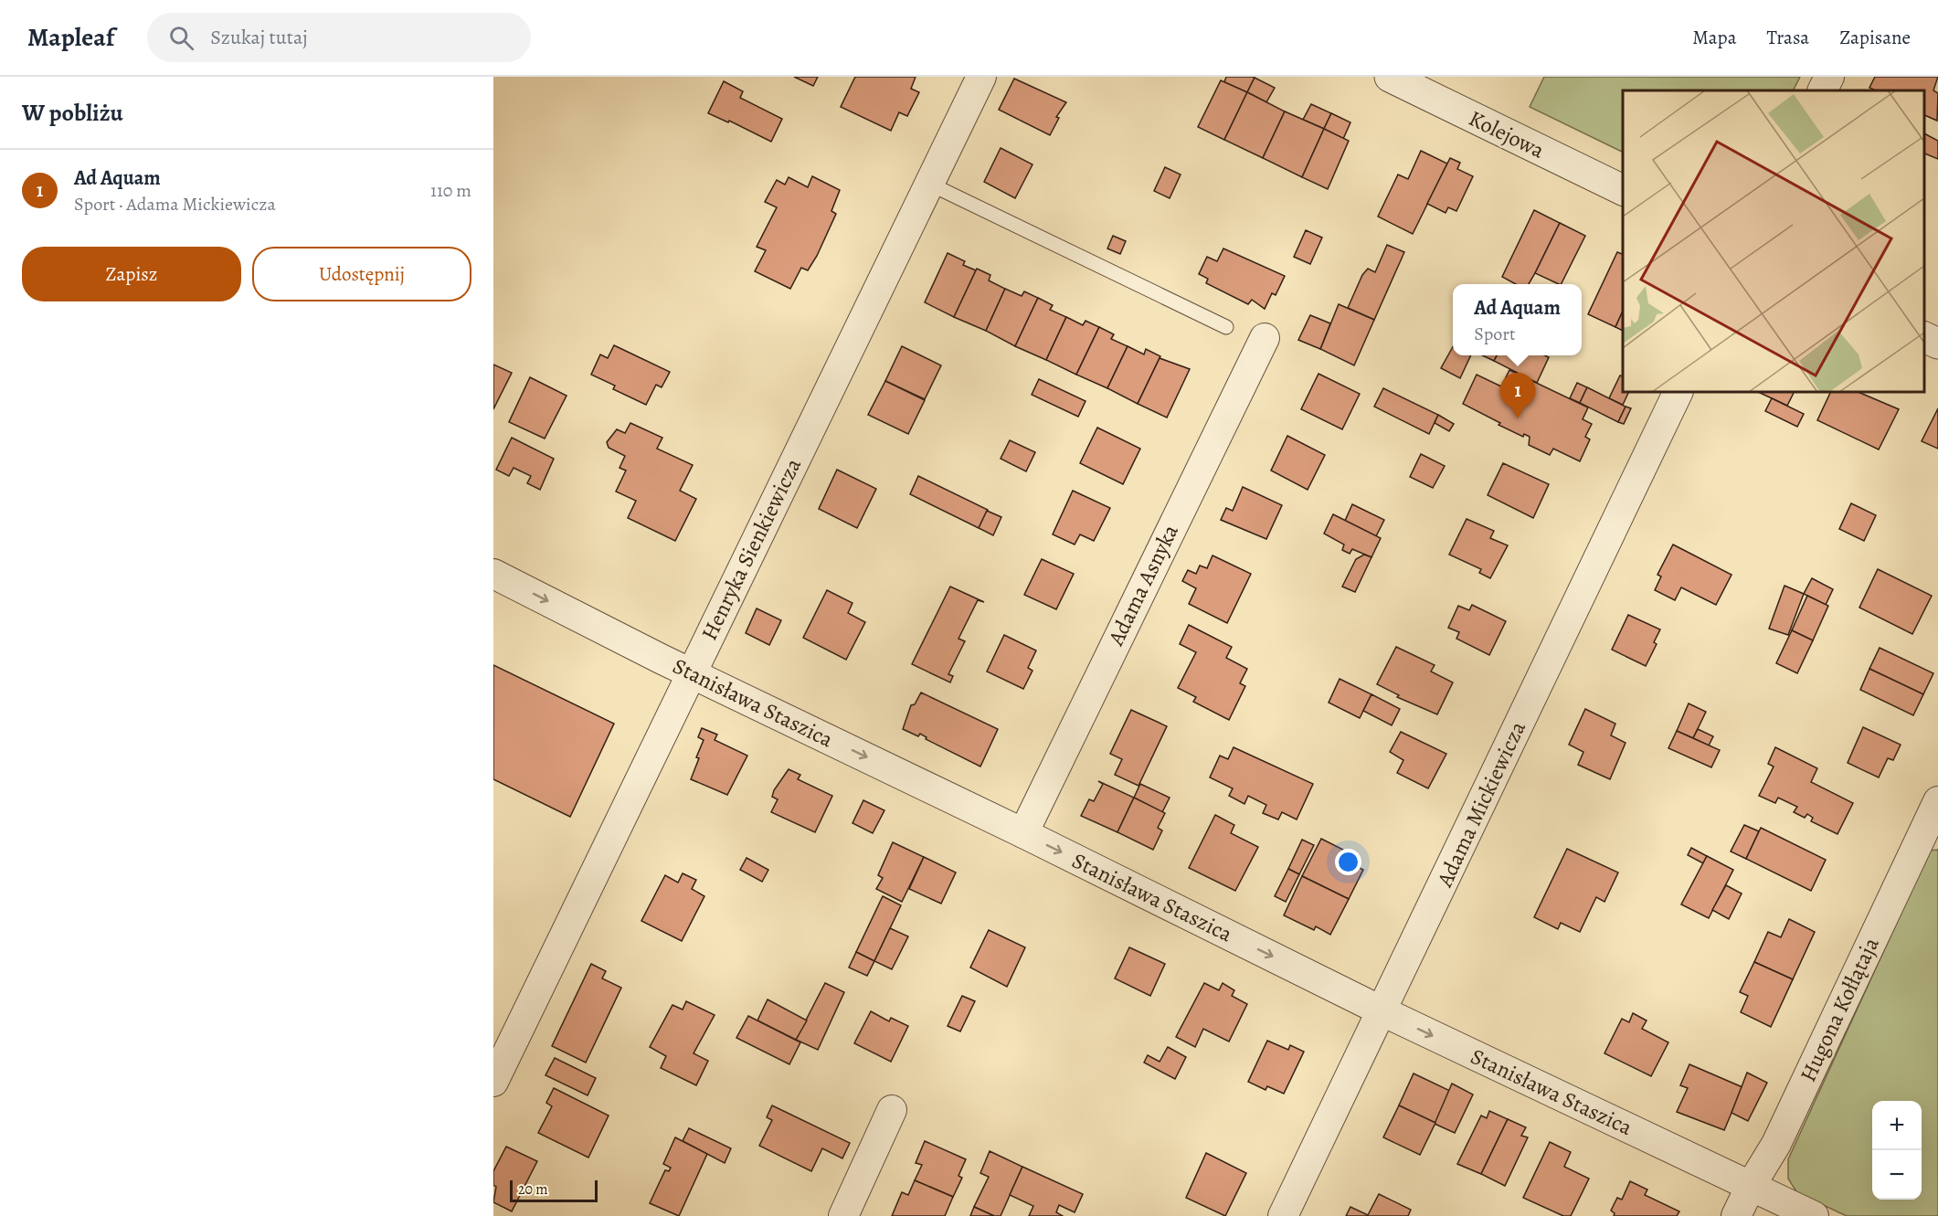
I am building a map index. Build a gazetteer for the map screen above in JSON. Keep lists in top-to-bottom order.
{
  "streets": {
    "street": [
      "Kolejowa",
      "Henryka Sienkiewicza",
      "Adama Asnyka",
      "Stanisława Staszica",
      "Adama Mickiewicza",
      "Hugona Kołłątaja"
    ]
  },
  "crossings": [
    ["Henryka Sienkiewicza", "Stanisława Staszica"],
    ["Adama Asnyka", "Stanisława Staszica"],
    ["Stanisława Staszica", "Adama Mickiewicza"],
    ["Stanisława Staszica", "Hugona Kołłątaja"]
  ],
  "one_way": ["Stanisława Staszica"],
  "scale_bar": "20 m",
  "page": {
    "header": "Mapleaf",
    "search": "Szukaj tutaj",
    "nav": ["Mapa", "Trasa", "Zapisane"],
    "heading": "W pobliżu",
    "list": [
      {
        "mark": "1",
        "name": "Ad Aquam",
        "note": "Sport · Adama Mickiewicza",
        "value": "110 m"
      }
    ],
    "buttons": ["Zapisz", "Udostępnij"],
    "popup": ["Ad Aquam", "Sport"],
    "pins": "1",
    "map_buttons": ["+", "−"],
    "scale": "20 m"
  }
}
